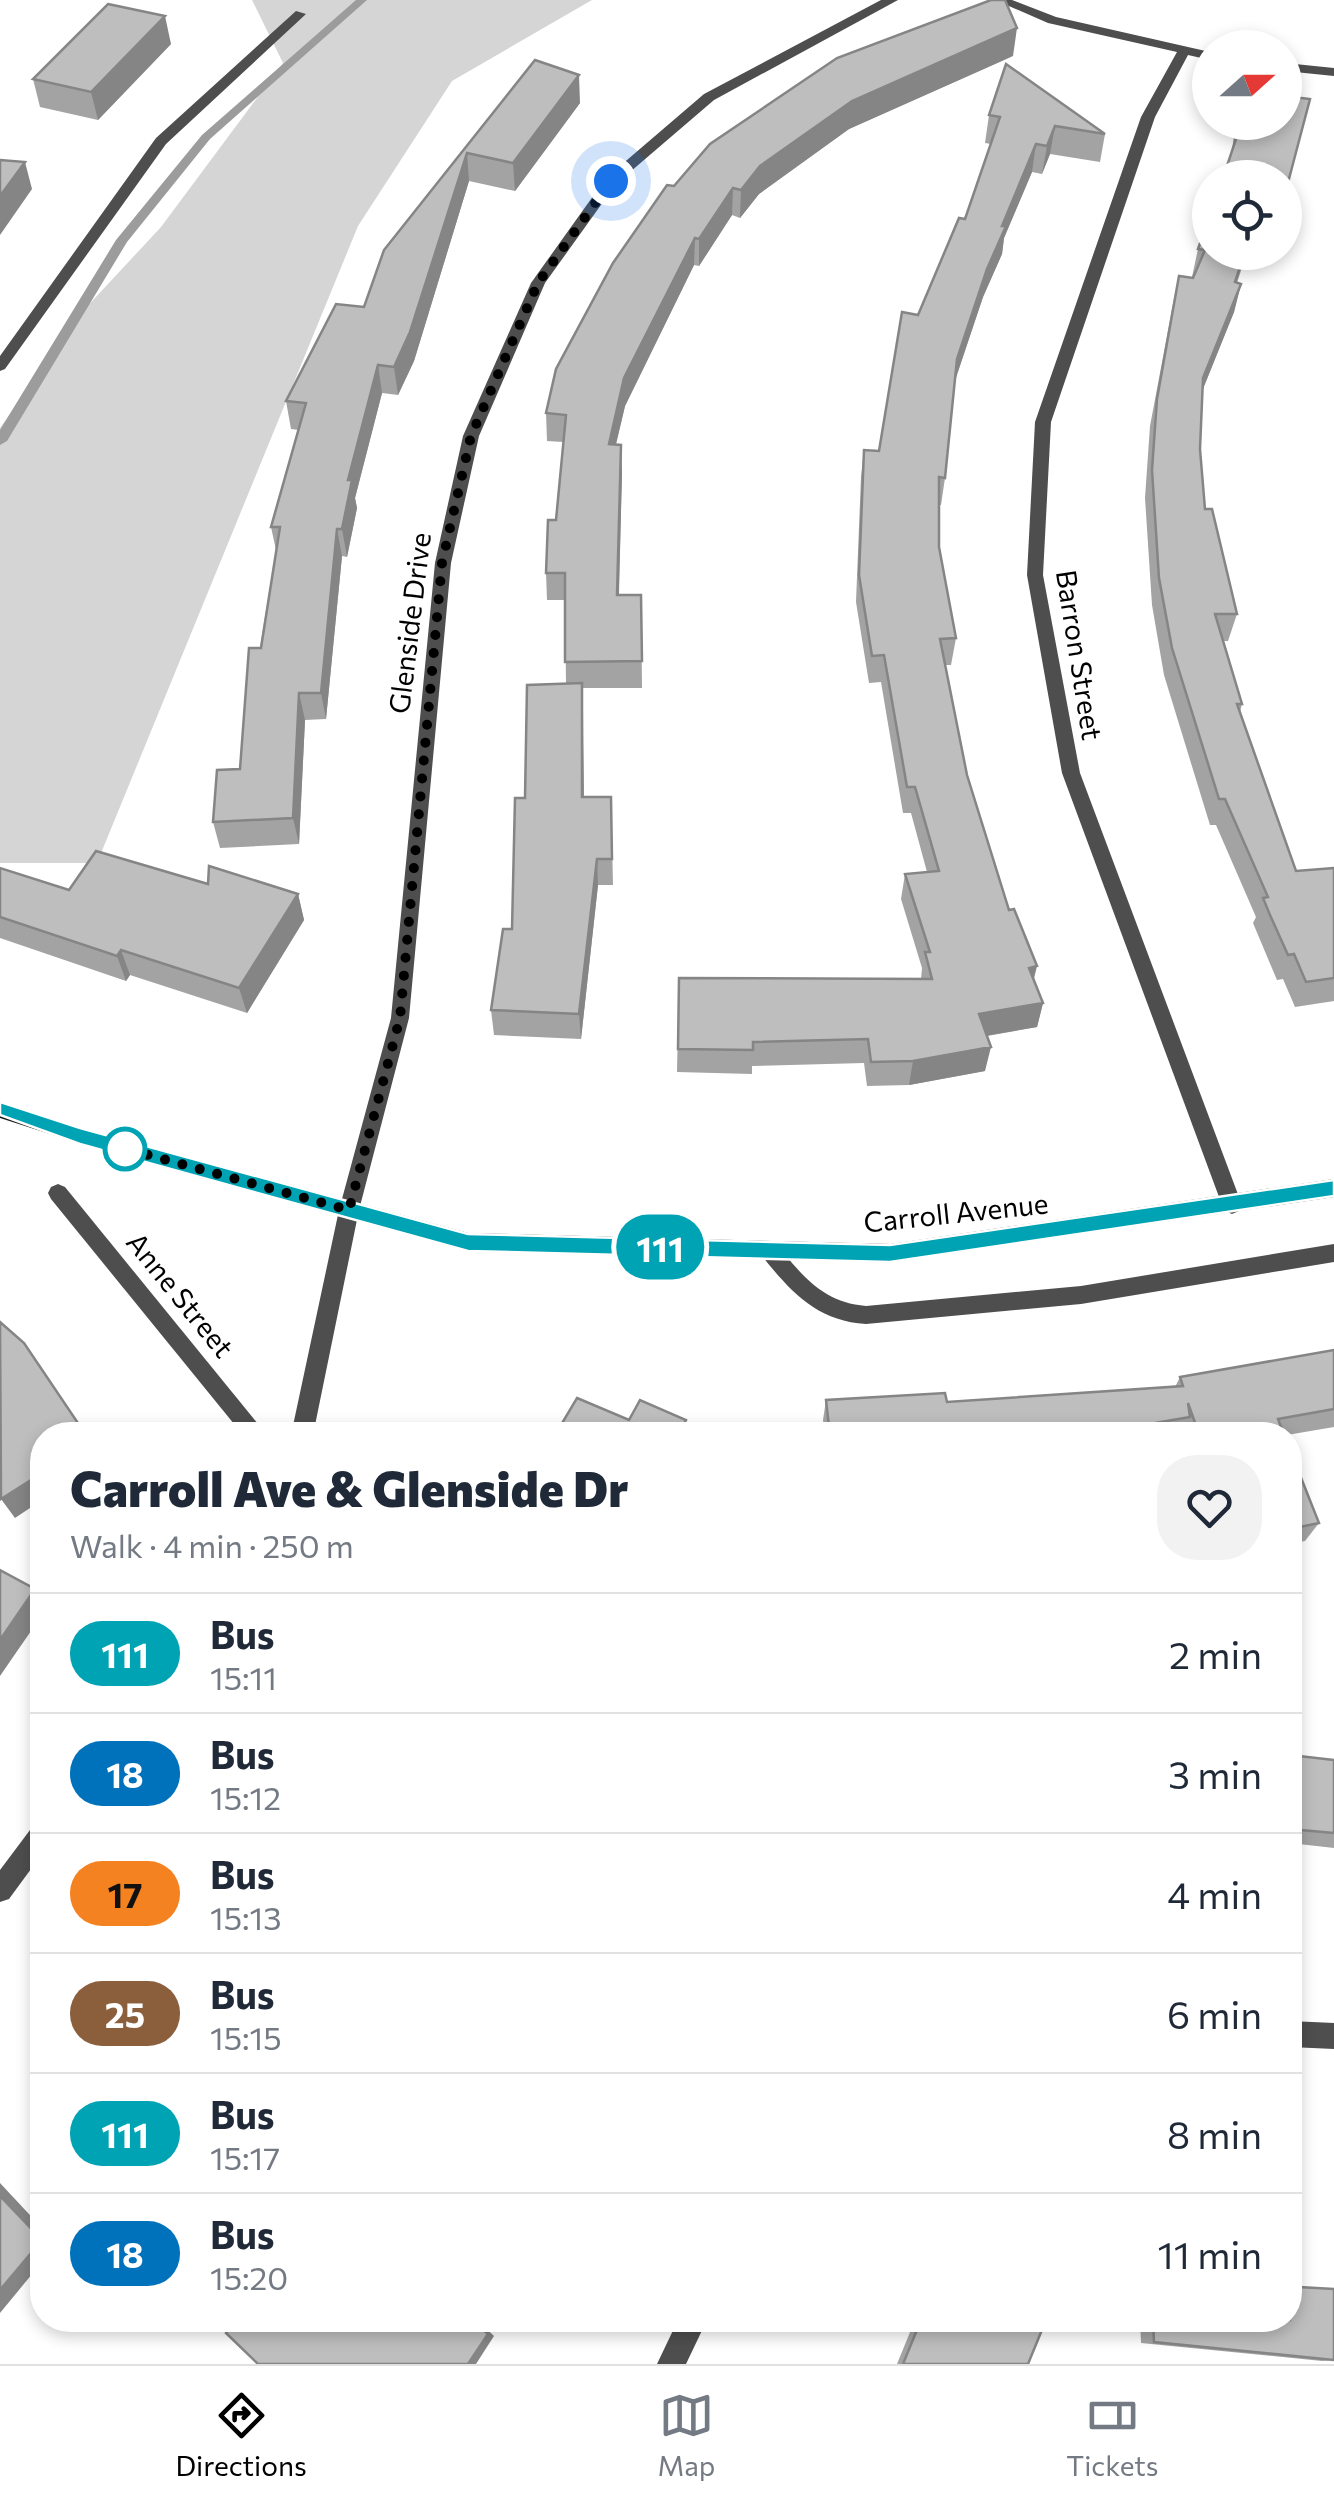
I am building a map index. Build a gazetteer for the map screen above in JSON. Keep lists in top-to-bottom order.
{
  "streets": {
    "main road": ["Carroll Avenue"],
    "street": ["Glenside Drive", "Barron Street", "Anne Street"]
  },
  "crossings": [
    ["Glenside Drive", "Carroll Avenue"],
    ["Barron Street", "Carroll Avenue"]
  ],
  "lines": ["bus line 111"],
  "north": "right",
  "page": {
    "on_map": "111",
    "heading": ["Carroll Ave & Glenside Dr", "Walk · 4 min · 250 m"],
    "list": [
      {
        "mark": "111",
        "name": "Bus",
        "note": "15:11",
        "value": "2 min"
      },
      {
        "mark": "18",
        "name": "Bus",
        "note": "15:12",
        "value": "3 min"
      },
      {
        "mark": "17",
        "name": "Bus",
        "note": "15:13",
        "value": "4 min"
      },
      {
        "mark": "25",
        "name": "Bus",
        "note": "15:15",
        "value": "6 min"
      },
      {
        "mark": "111",
        "name": "Bus",
        "note": "15:17",
        "value": "8 min"
      },
      {
        "mark": "18",
        "name": "Bus",
        "note": "15:20",
        "value": "11 min"
      }
    ],
    "tabs": ["Directions", "Map", "Tickets"]
  }
}
